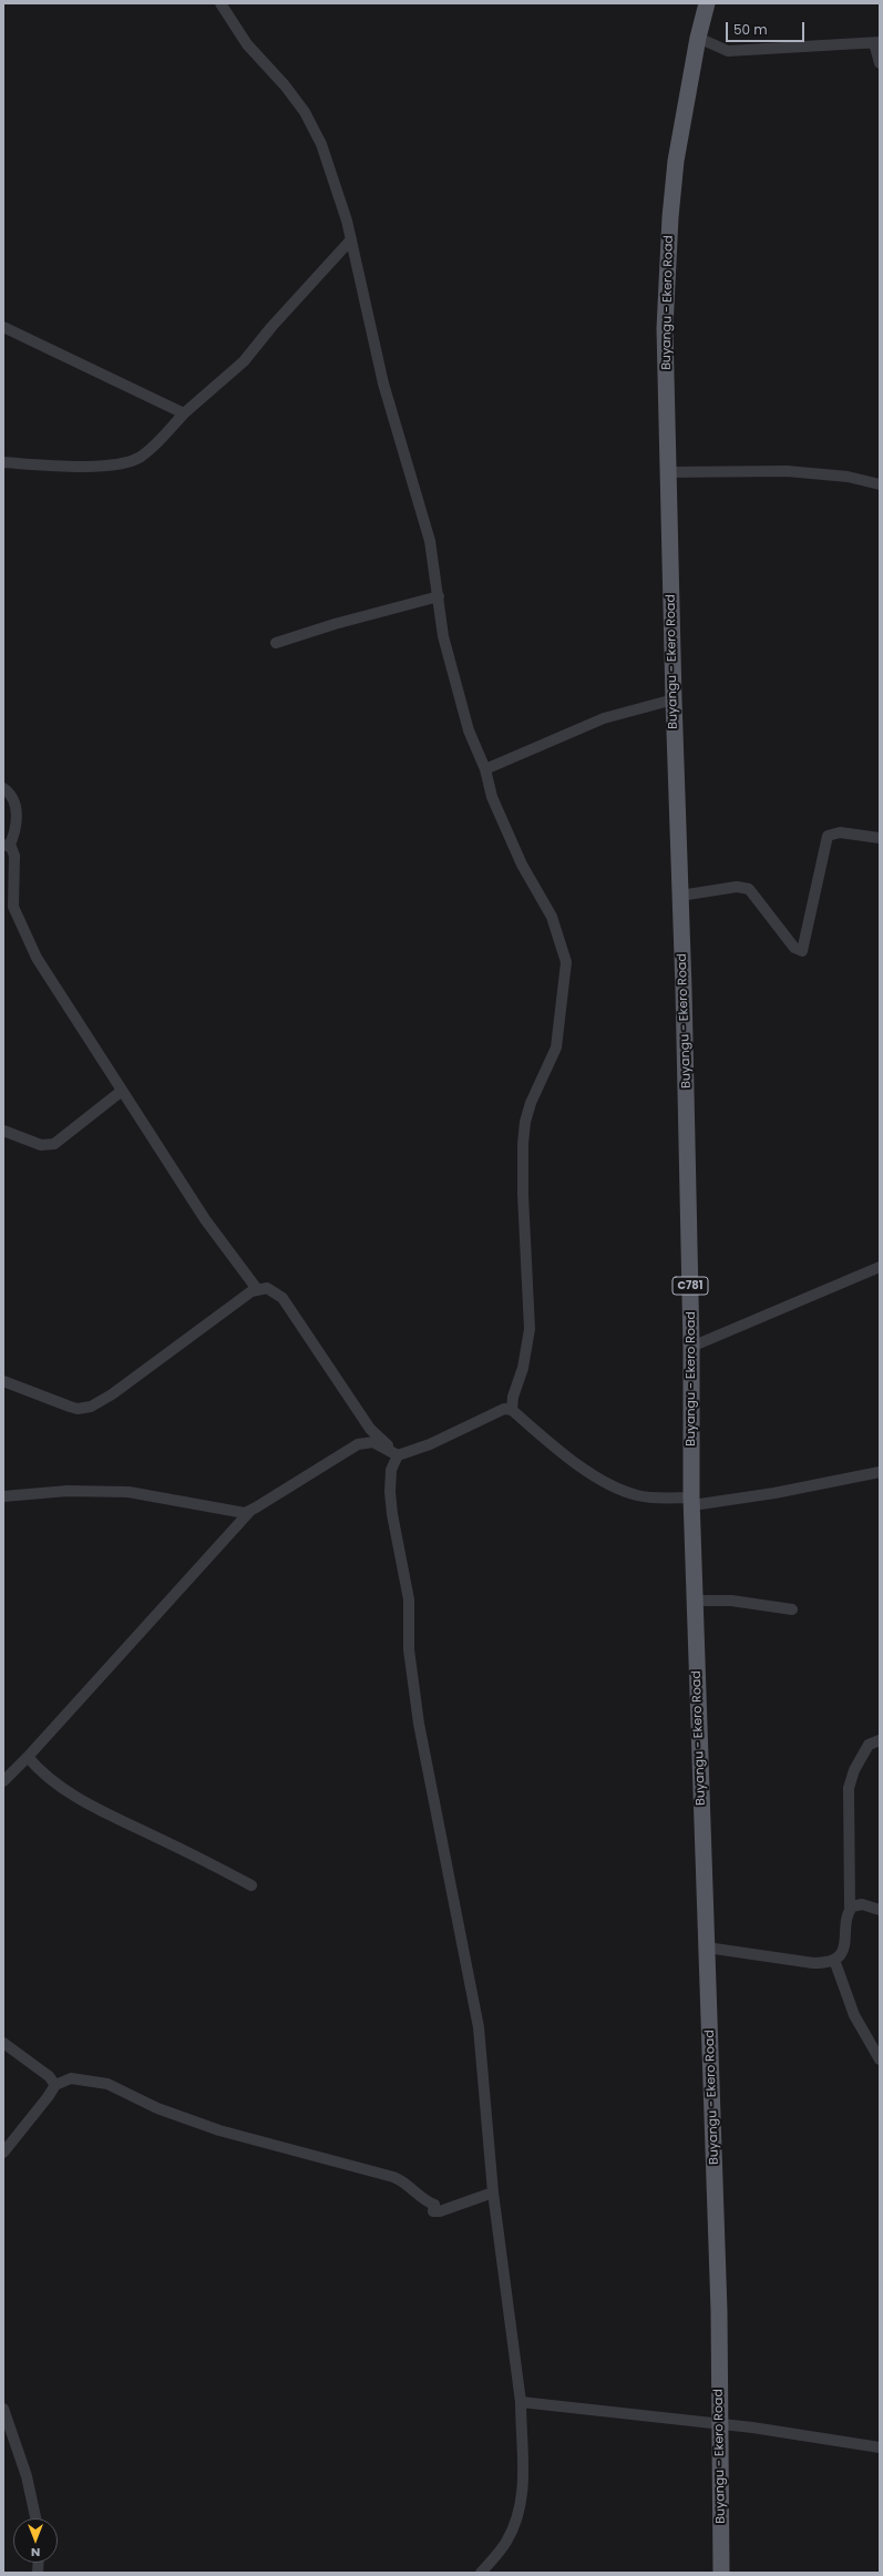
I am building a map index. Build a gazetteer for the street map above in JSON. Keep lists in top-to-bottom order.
{
  "streets": {
    "main road": ["Buyangu - Ekero Road", "C781"]
  },
  "scale_bar": "50 m",
  "north": "bottom"
}
